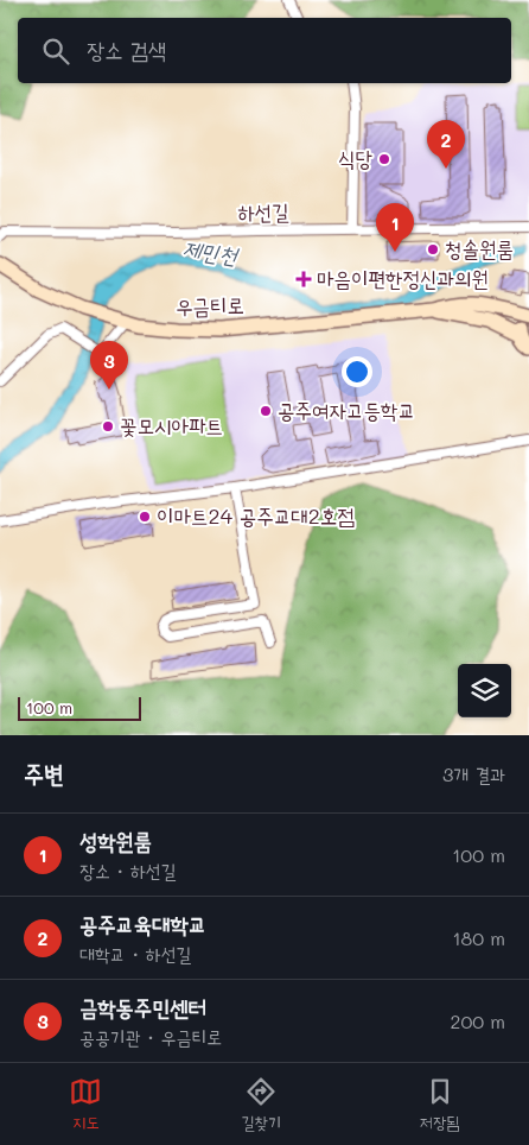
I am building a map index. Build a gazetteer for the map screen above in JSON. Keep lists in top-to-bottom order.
{
  "streets": {
    "main road": ["우금티로"],
    "street": ["하선길"]
  },
  "water": ["제민천"],
  "places": {
    "other": [
      "식당",
      "청솔원룸",
      "공주여자고등학교",
      "꽃모시아파트",
      "이마트24 공주교대2호점"
    ],
    "health": ["마음이편한정신과의원"]
  },
  "scale_bar": "100 m",
  "page": {
    "search": "장소 검색",
    "pins": ["2", "1", "3"],
    "scale": "100 m",
    "heading": ["주변", "3개 결과"],
    "list": [
      {
        "mark": "1",
        "name": "성학원룸",
        "note": "장소 · 하선길",
        "value": "100 m"
      },
      {
        "mark": "2",
        "name": "공주교육대학교",
        "note": "대학교 · 하선길",
        "value": "180 m"
      },
      {
        "mark": "3",
        "name": "금학동주민센터",
        "note": "공공기관 · 우금티로",
        "value": "200 m"
      }
    ],
    "nav": ["지도", "길찾기", "저장됨"]
  }
}
